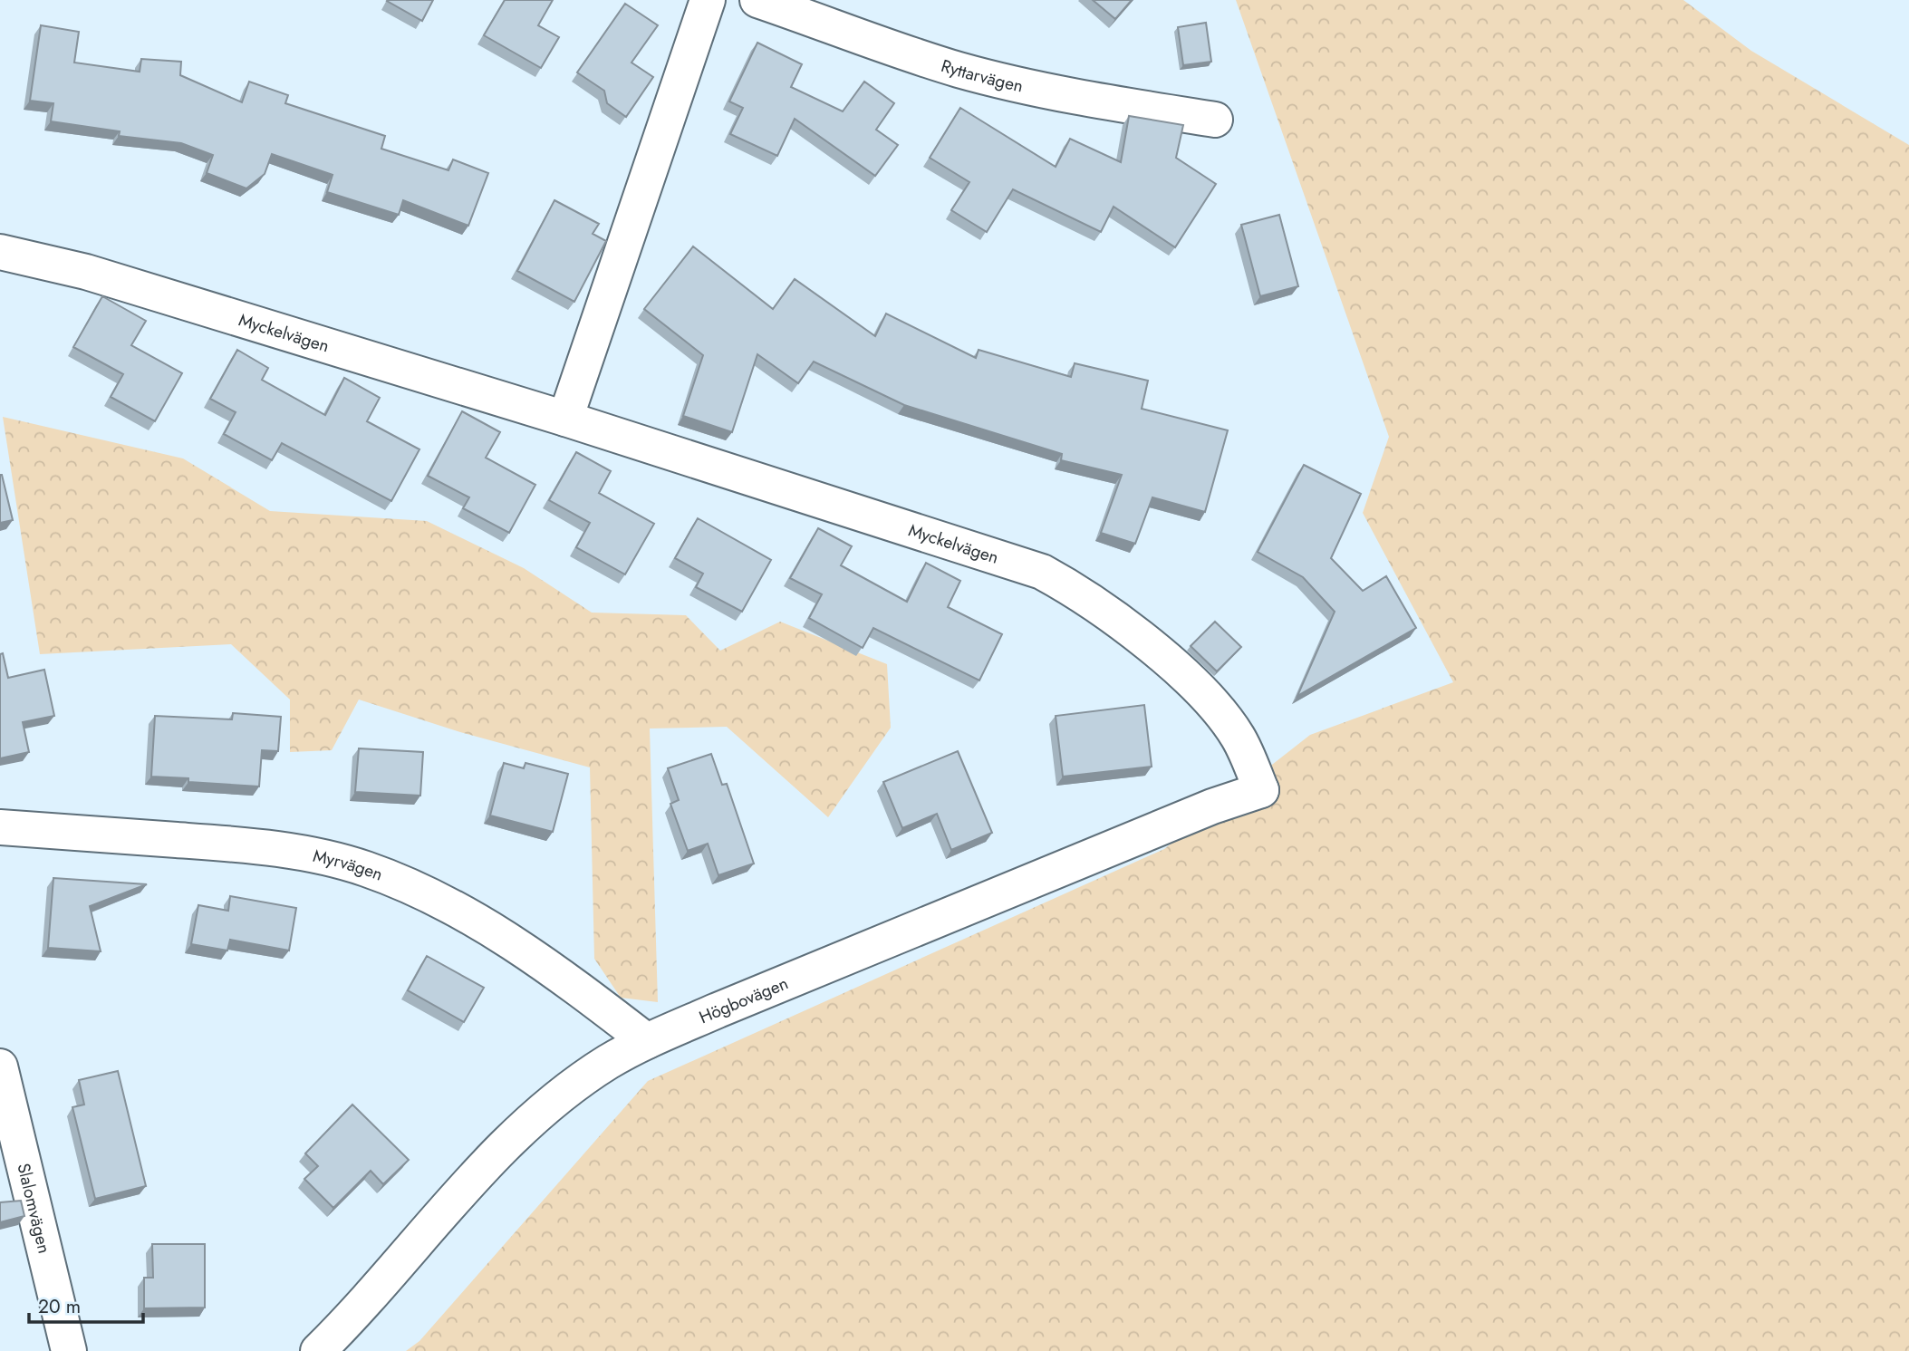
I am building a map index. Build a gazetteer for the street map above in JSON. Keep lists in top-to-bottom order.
{
  "streets": {
    "street": [
      "Ryttarvägen",
      "Myckelvägen",
      "Myrvägen",
      "Högbovägen",
      "Slalomvägen"
    ]
  },
  "crossings": [
    ["Myckelvägen", "Högbovägen"],
    ["Myrvägen", "Högbovägen"]
  ],
  "scale_bar": "20 m"
}
